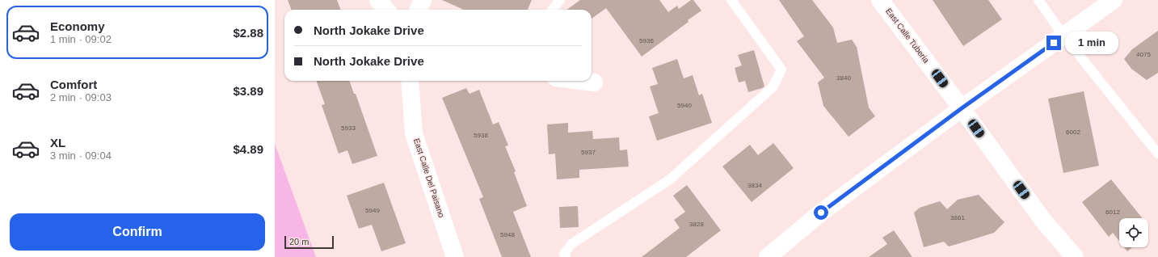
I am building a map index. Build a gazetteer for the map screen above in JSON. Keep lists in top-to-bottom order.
{
  "streets": {
    "street": ["East Calle Tuberia", "East Calle Del Paisano"]
  },
  "house_numbers": [
    "5936",
    "4075",
    "3840",
    "5940",
    "5933",
    "6002",
    "5938",
    "5937",
    "3834",
    "5949",
    "6012",
    "3861",
    "3828",
    "5948"
  ],
  "scale_bar": "20 m",
  "page": {
    "list": [
      {
        "name": "Economy",
        "note": "1 min · 09:02",
        "value": "$2.88"
      },
      {
        "name": "Comfort",
        "note": "2 min · 09:03",
        "value": "$3.89"
      },
      {
        "name": "XL",
        "note": "3 min · 09:04",
        "value": "$4.89"
      }
    ],
    "banner": ["North Jokake Drive", "North Jokake Drive"],
    "bubble": "1 min",
    "buttons": "Confirm",
    "scale": "20 m"
  }
}
